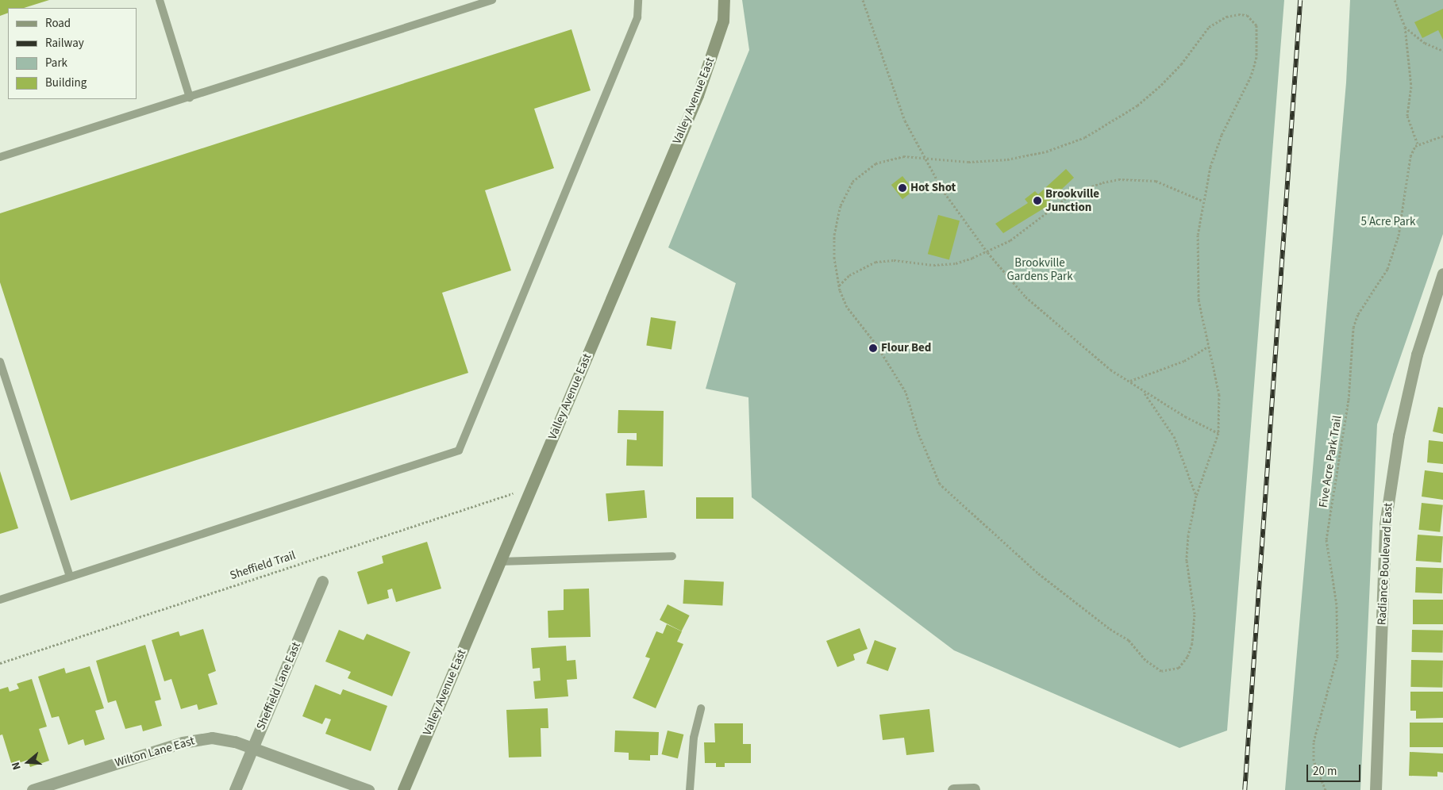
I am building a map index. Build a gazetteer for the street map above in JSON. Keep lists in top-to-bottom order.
{
  "streets": {
    "main road": ["Valley Avenue East"],
    "street": ["Radiance Boulevard East", "Sheffield Lane East", "Wilton Lane East"],
    "path": ["Five Acre Park Trail", "Sheffield Trail"]
  },
  "crossings": [
    ["Valley Avenue East", "Sheffield Trail"],
    ["Sheffield Lane East", "Wilton Lane East"]
  ],
  "parks": ["5 Acre Park", "Brookville Gardens Park"],
  "places": ["Hot Shot", "Brookville Junction", "Flour Bed"],
  "legend": [
    "Road",
    "Railway",
    "Park",
    "Building"
  ],
  "scale_bar": "20 m",
  "north": "left"
}
